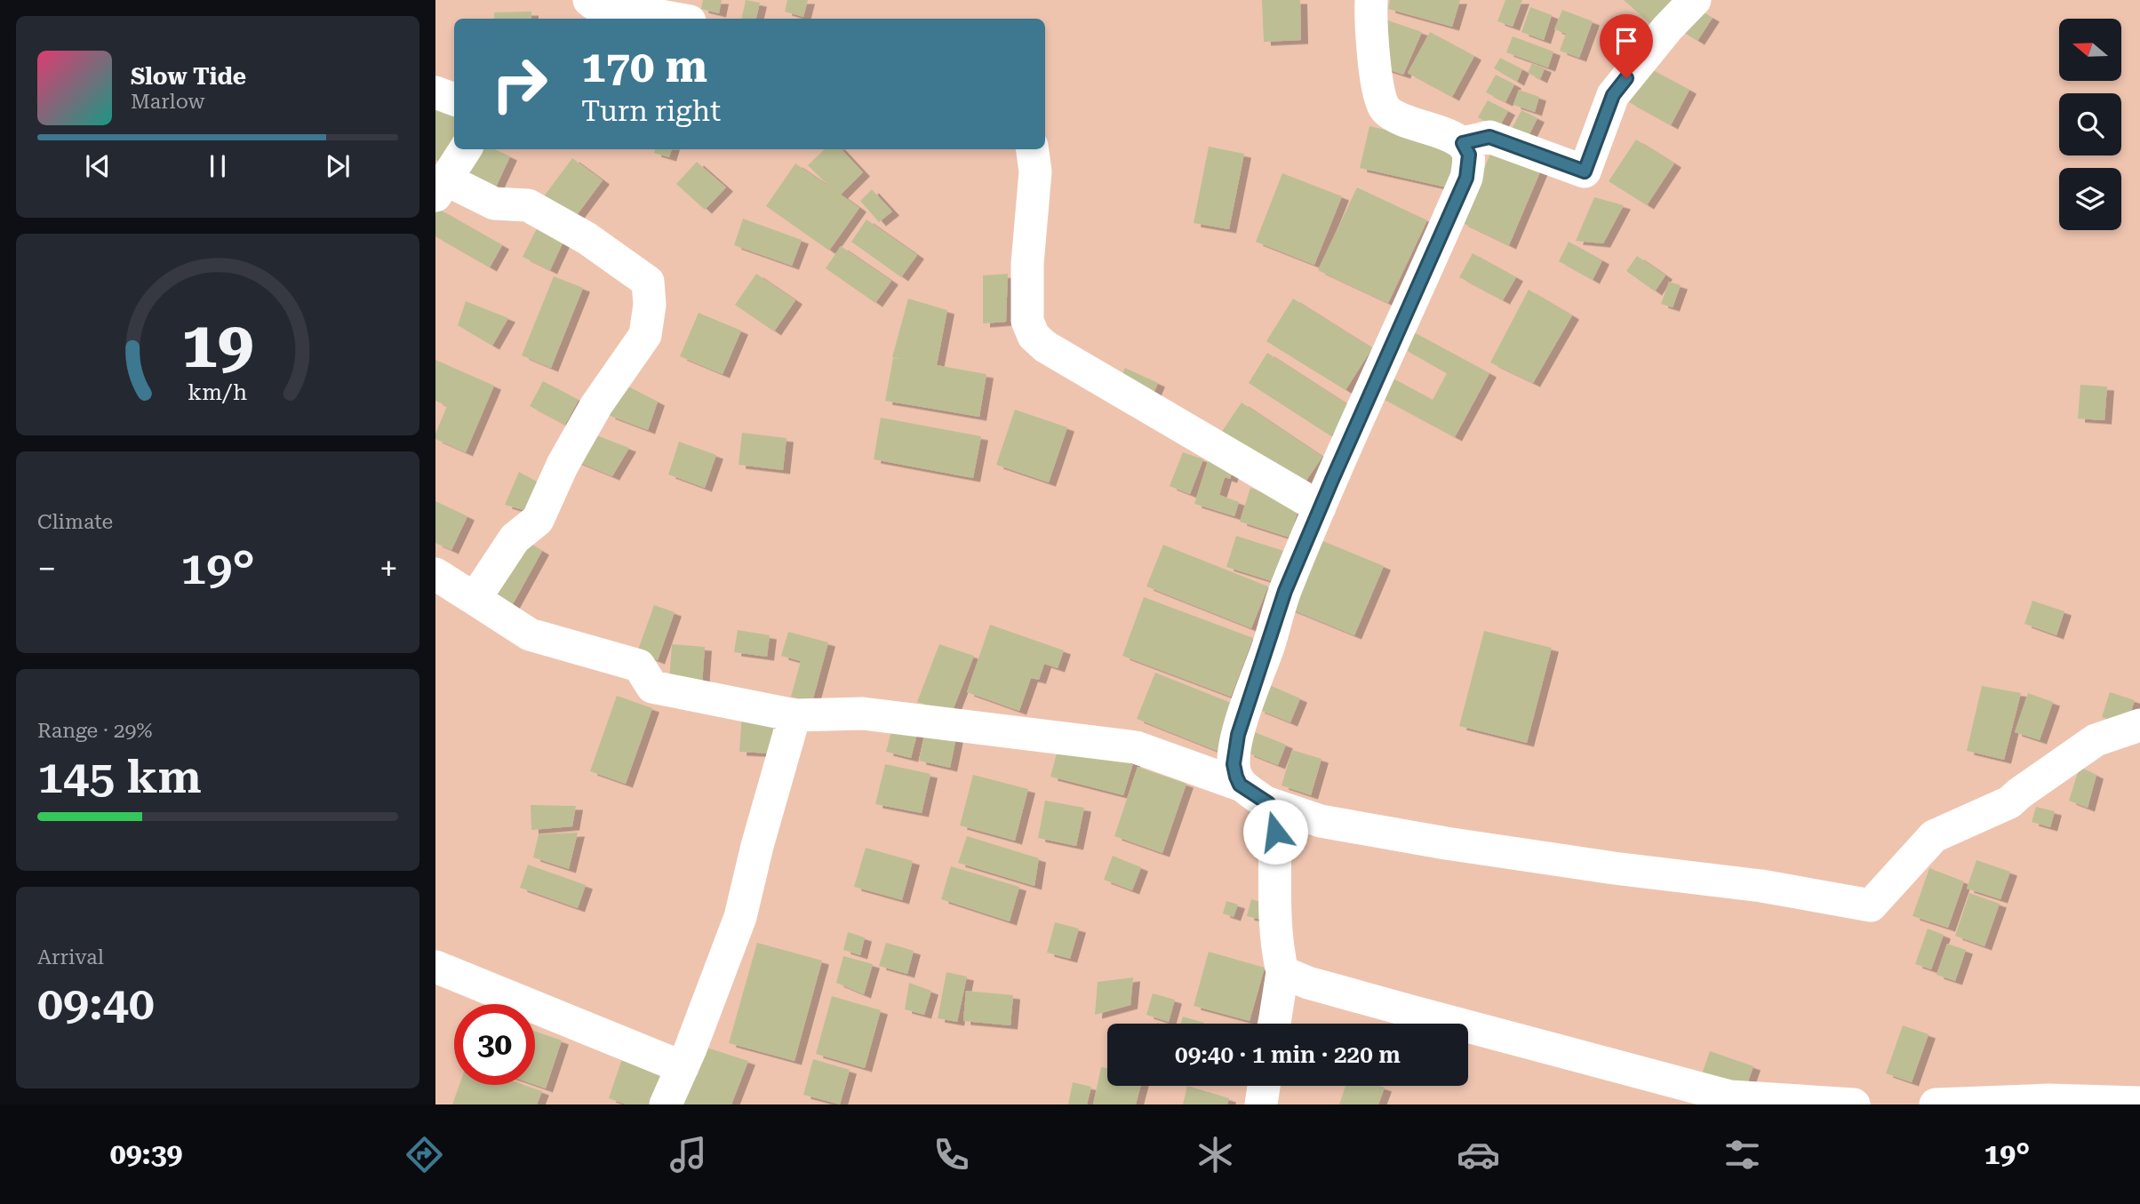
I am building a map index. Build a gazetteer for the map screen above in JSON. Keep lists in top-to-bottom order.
{
  "north": "left",
  "page": {
    "turn": ["170 m", "Turn right"],
    "song": ["Slow Tide", "Marlow"],
    "tile": [
      "Climate",
      ["Range · 29%", "145 km"],
      ["Arrival", "09:40"]
    ],
    "heat": ["−", "19°", "+"],
    "limit": "30",
    "trip": "09:40 · 1 min · 220 m",
    "tabs": ["09:39", "19°"],
    "gauge": ["19", "km/h"]
  }
}
